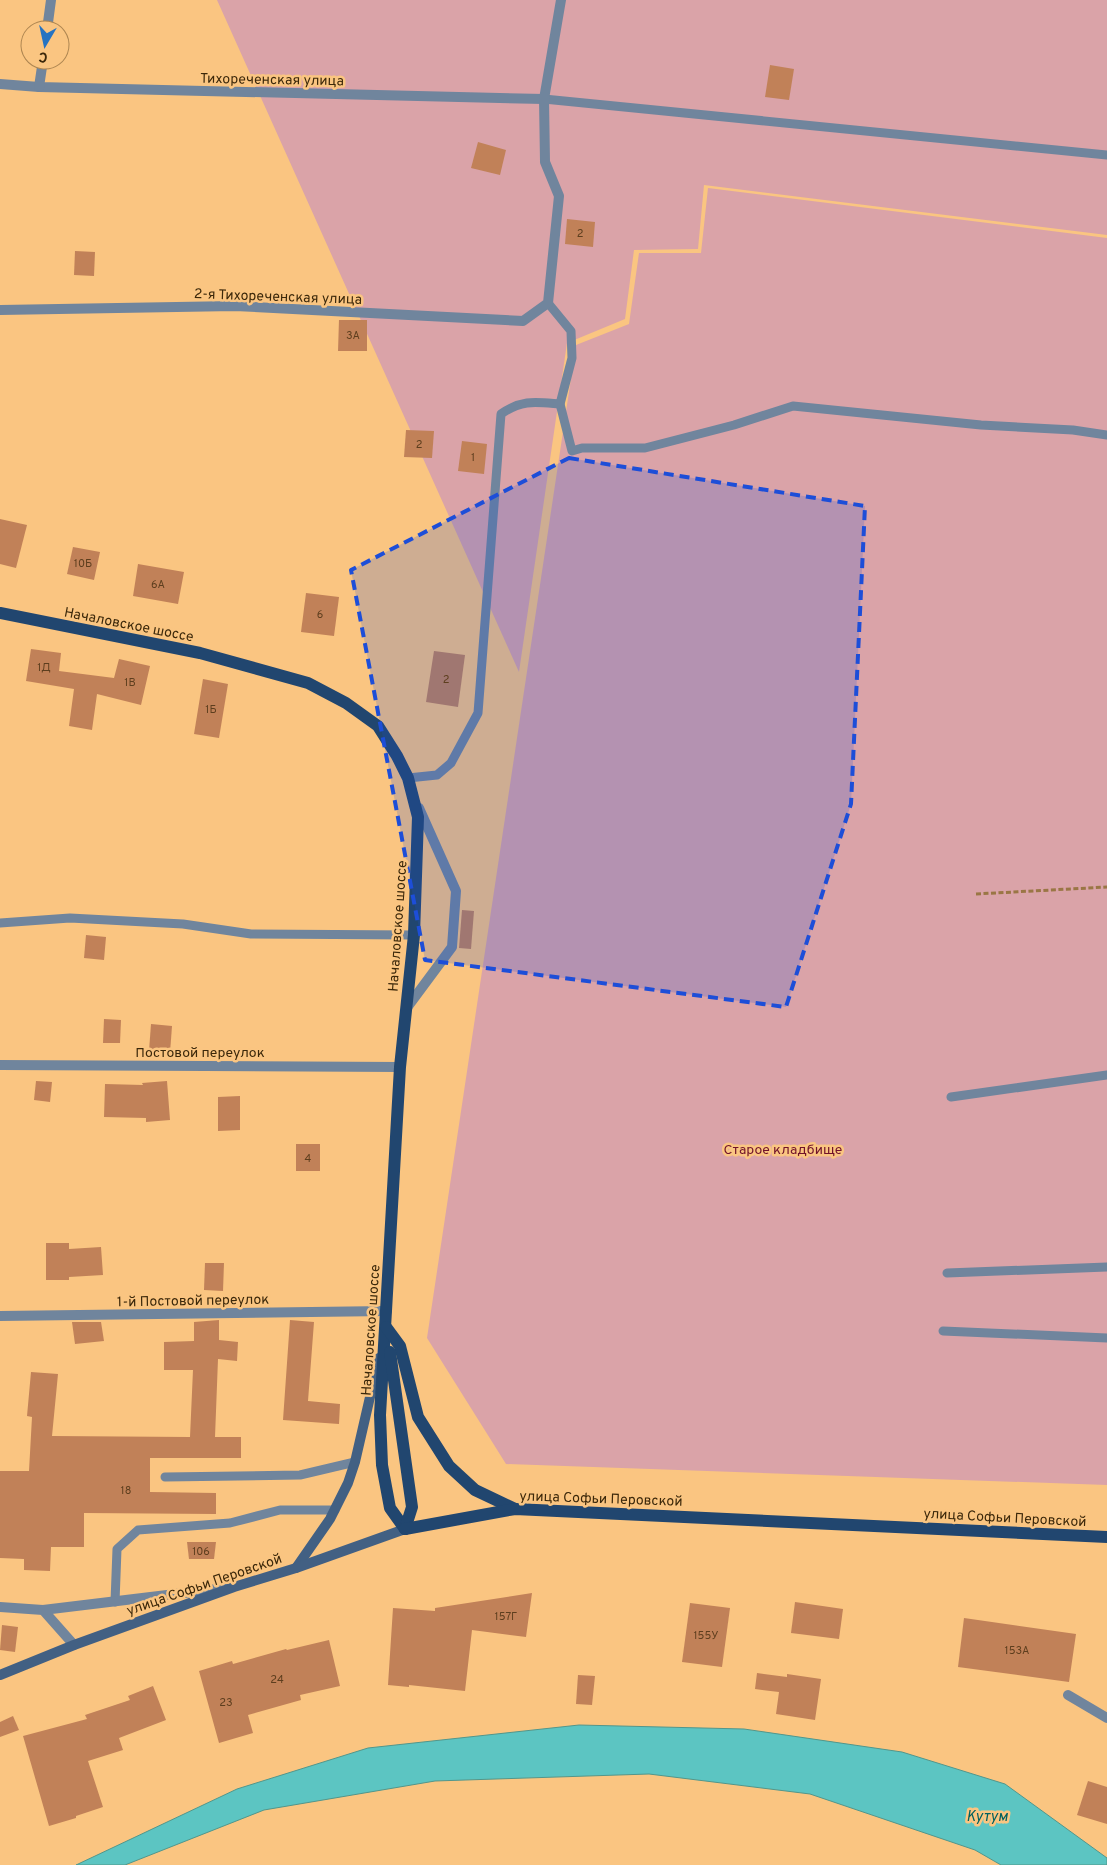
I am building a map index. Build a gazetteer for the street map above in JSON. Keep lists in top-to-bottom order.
{
  "streets": {
    "main road": ["Началовское шоссе", "улица Софьи Перовской"],
    "street": [
      "Тихореченская улица",
      "2-я Тихореченская улица",
      "Постовой переулок",
      "1-й Постовой переулок"
    ]
  },
  "crossings": [
    ["Началовское шоссе", "Постовой переулок"],
    ["Началовское шоссе", "1-й Постовой переулок"],
    ["Началовское шоссе", "улица Софьи Перовской"]
  ],
  "water": ["Кутум"],
  "parks": ["Старое кладбище"],
  "house_numbers": [
    "2",
    "3А",
    "2",
    "1",
    "10Б",
    "6А",
    "6",
    "1Д",
    "2",
    "1В",
    "1Б",
    "4",
    "18",
    "106",
    "157Г",
    "155У",
    "153А",
    "24",
    "23"
  ],
  "north": "bottom"
}
